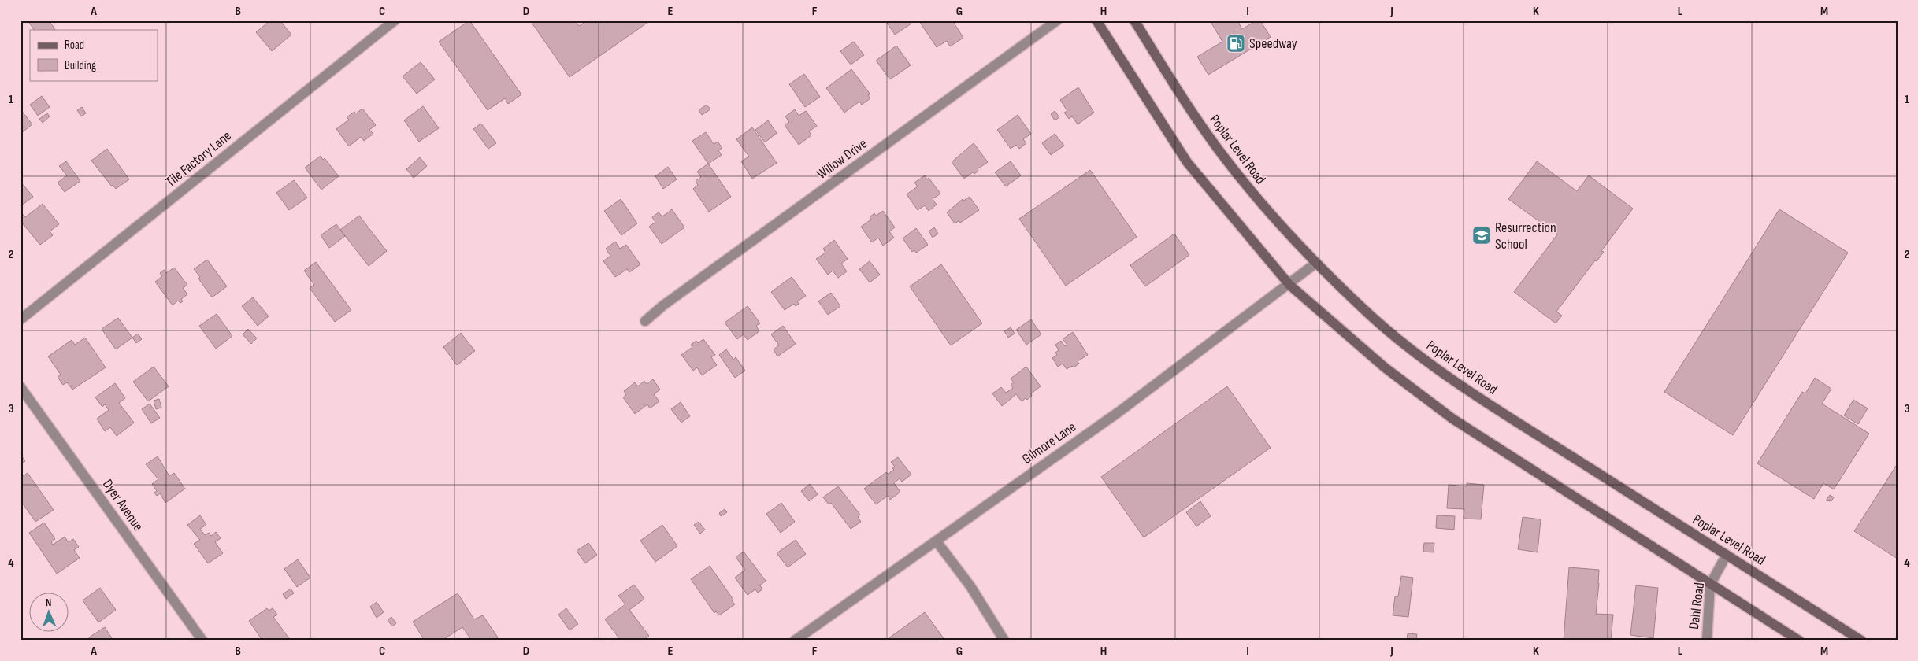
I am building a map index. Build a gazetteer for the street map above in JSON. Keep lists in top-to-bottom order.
{
  "streets": {
    "main road": ["Poplar Level Road"],
    "street": [
      "Tile Factory Lane",
      "Willow Drive",
      "Gilmore Lane",
      "Dyer Avenue",
      "Dahl Road"
    ]
  },
  "crossings": [
    ["Poplar Level Road", "Gilmore Lane"],
    ["Poplar Level Road", "Dahl Road"]
  ],
  "places": {
    "fuel station": ["Speedway"],
    "school or university": ["Resurrection School"]
  },
  "legend": ["Road", "Building"],
  "north": "top",
  "grid": {
    "columns": [
      "A",
      "B",
      "C",
      "D",
      "E",
      "F",
      "G",
      "H",
      "I",
      "J",
      "K",
      "L",
      "M"
    ],
    "rows": [
      "1",
      "2",
      "3",
      "4"
    ]
  }
}
